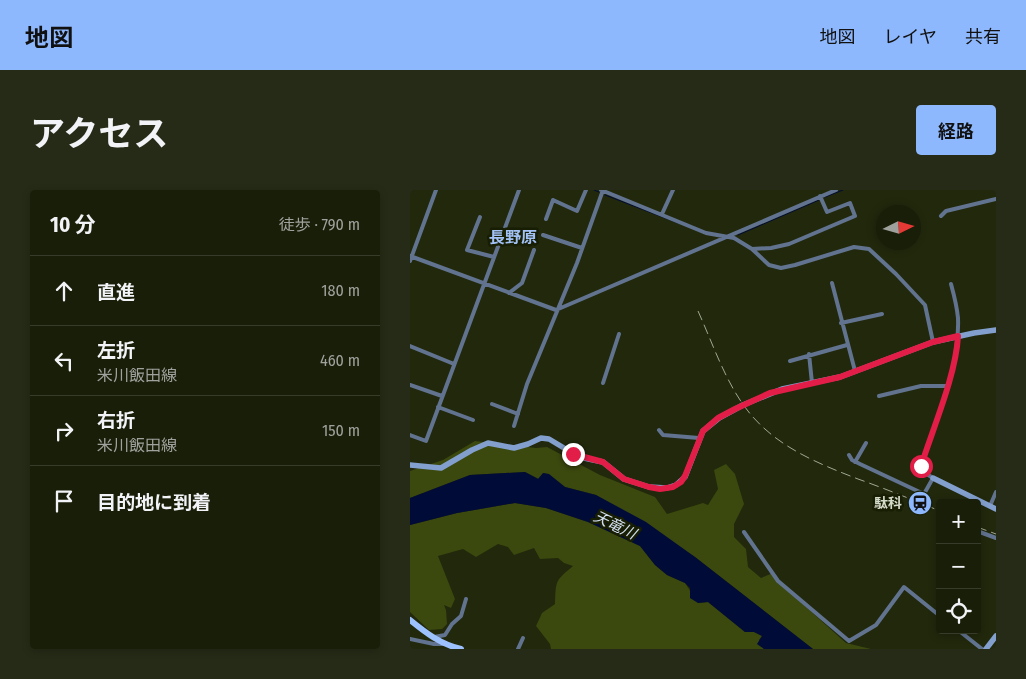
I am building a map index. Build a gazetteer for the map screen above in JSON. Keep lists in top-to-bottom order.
{
  "districts": ["長野原"],
  "water": ["天竜川"],
  "places": {
    "station": ["駄科"]
  },
  "north": "right",
  "page": {
    "header": "地図",
    "nav": ["地図", "レイヤ", "共有"],
    "title": "アクセス",
    "buttons": "経路",
    "heading": ["10 分", "徒歩 · 790 m"],
    "list": [
      ["直進", "180 m"],
      ["左折", "米川飯田線", "460 m"],
      ["右折", "米川飯田線", "150 m"],
      "目的地に到着"
    ],
    "map_buttons": ["+", "−"]
  }
}
